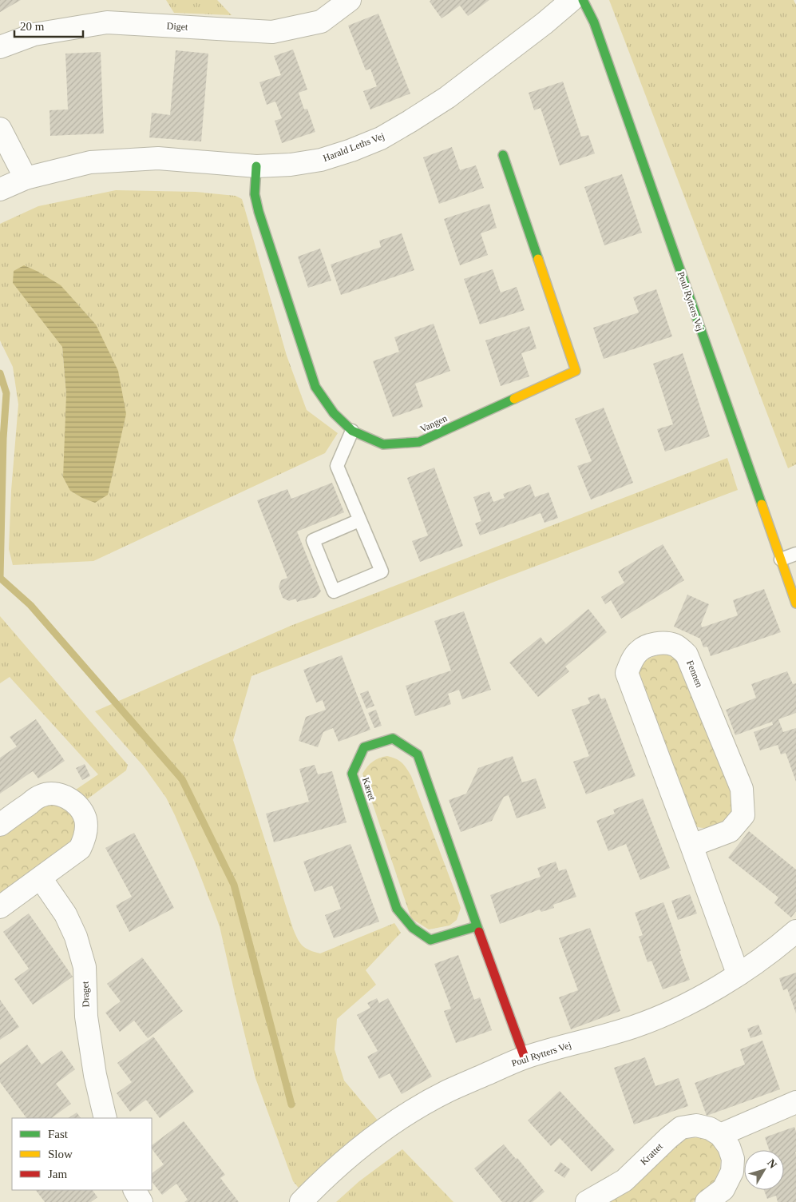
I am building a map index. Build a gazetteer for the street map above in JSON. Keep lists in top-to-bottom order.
{
  "streets": {
    "street": [
      "Diget",
      "Harald Leths Vej",
      "Poul Rytters Vej",
      "Vangen",
      "Fennen",
      "Kæret",
      "Draget",
      "Krattet"
    ]
  },
  "crossings": [
    ["Harald Leths Vej", "Vangen"],
    ["Poul Rytters Vej", "Fennen"],
    ["Poul Rytters Vej", "Kæret"]
  ],
  "legend": ["Fast", "Slow", "Jam"],
  "scale_bar": "20 m",
  "north": "top right"
}
